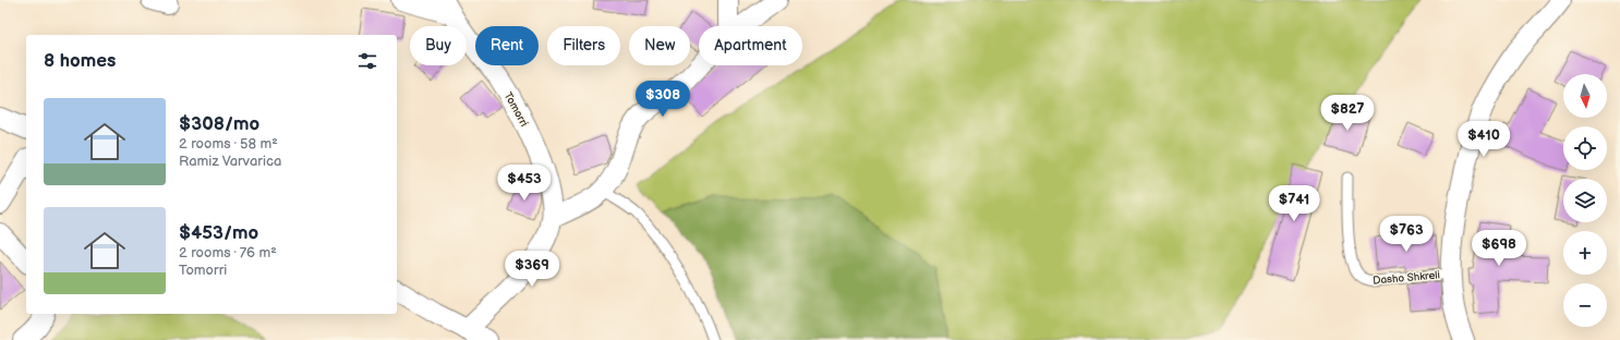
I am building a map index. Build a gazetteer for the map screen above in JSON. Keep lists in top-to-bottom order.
{
  "streets": {
    "street": ["Tomorri", "Dasho Shkreli"]
  },
  "north": "bottom",
  "page": {
    "chip": [
      "Buy",
      "Rent",
      "Filters",
      "New",
      "Apartment"
    ],
    "heading": "8 homes",
    "map_buttons": ["+", "−"],
    "price": [
      "$308",
      "$827",
      "$410",
      "$453",
      "$741",
      "$763",
      "$698",
      "$369"
    ],
    "list": [
      {
        "name": "$308/mo",
        "note": "2 rooms · 58 m² · Ramiz Varvarica"
      },
      {
        "name": "$453/mo",
        "note": "2 rooms · 76 m² · Tomorri"
      }
    ]
  }
}
